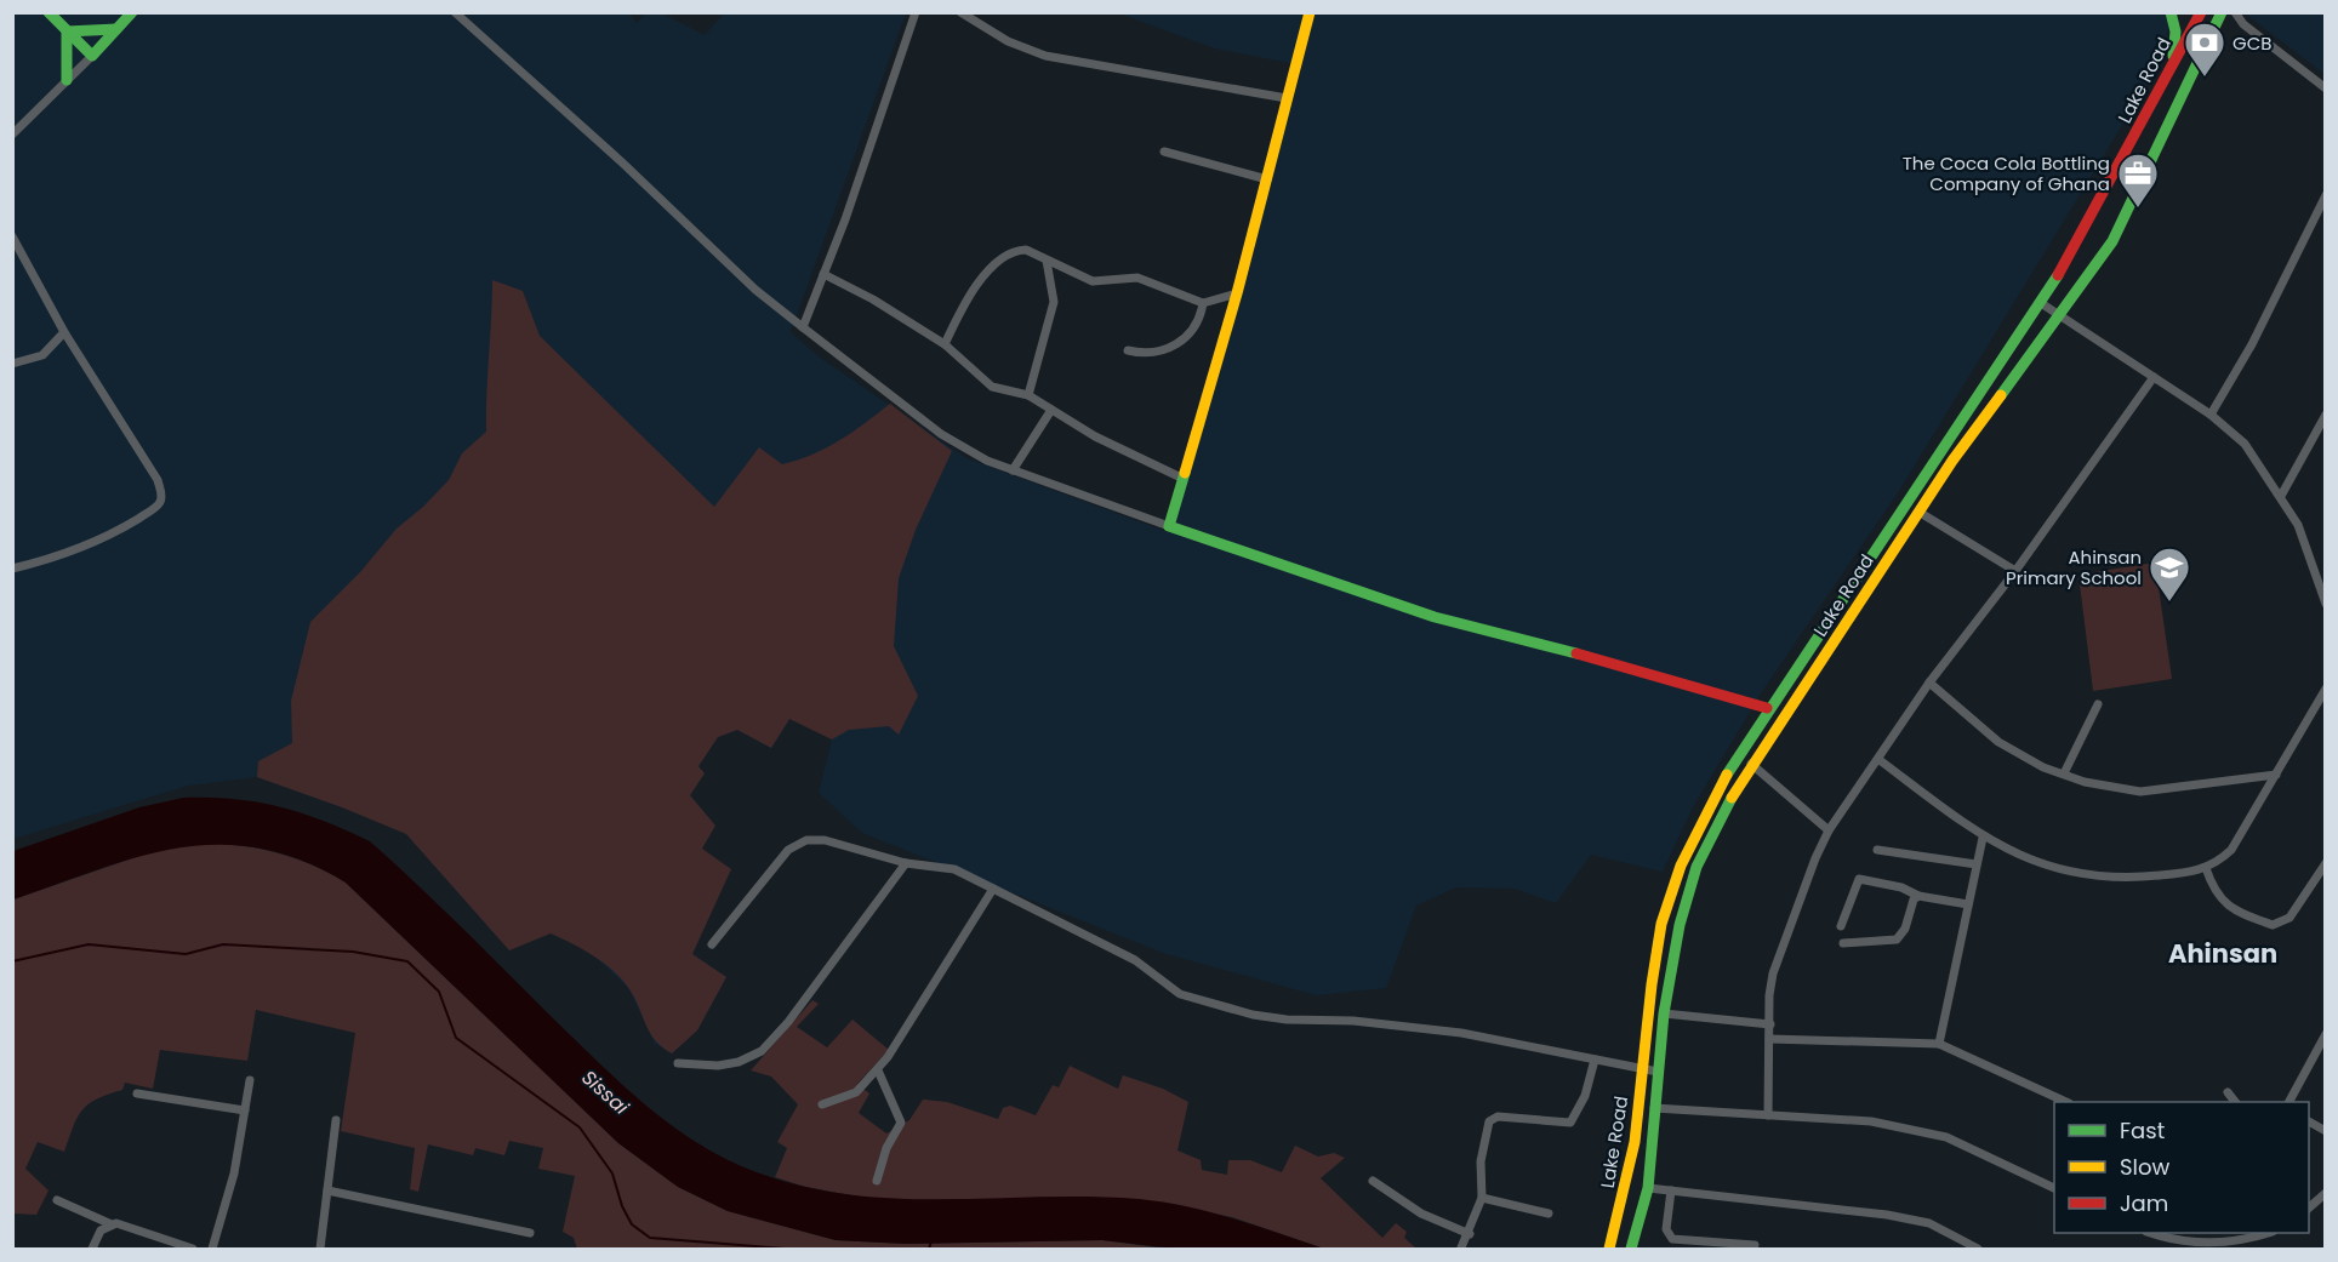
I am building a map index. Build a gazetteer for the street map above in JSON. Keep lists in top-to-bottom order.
{
  "streets": {
    "main road": ["Lake Road"]
  },
  "districts": ["Ahinsan"],
  "water": ["Sissai"],
  "places": {
    "bank": ["GCB"],
    "office": ["The Coca Cola Bottling Company of Ghana"],
    "school or university": ["Ahinsan Primary School"]
  },
  "legend": ["Fast", "Slow", "Jam"]
}
